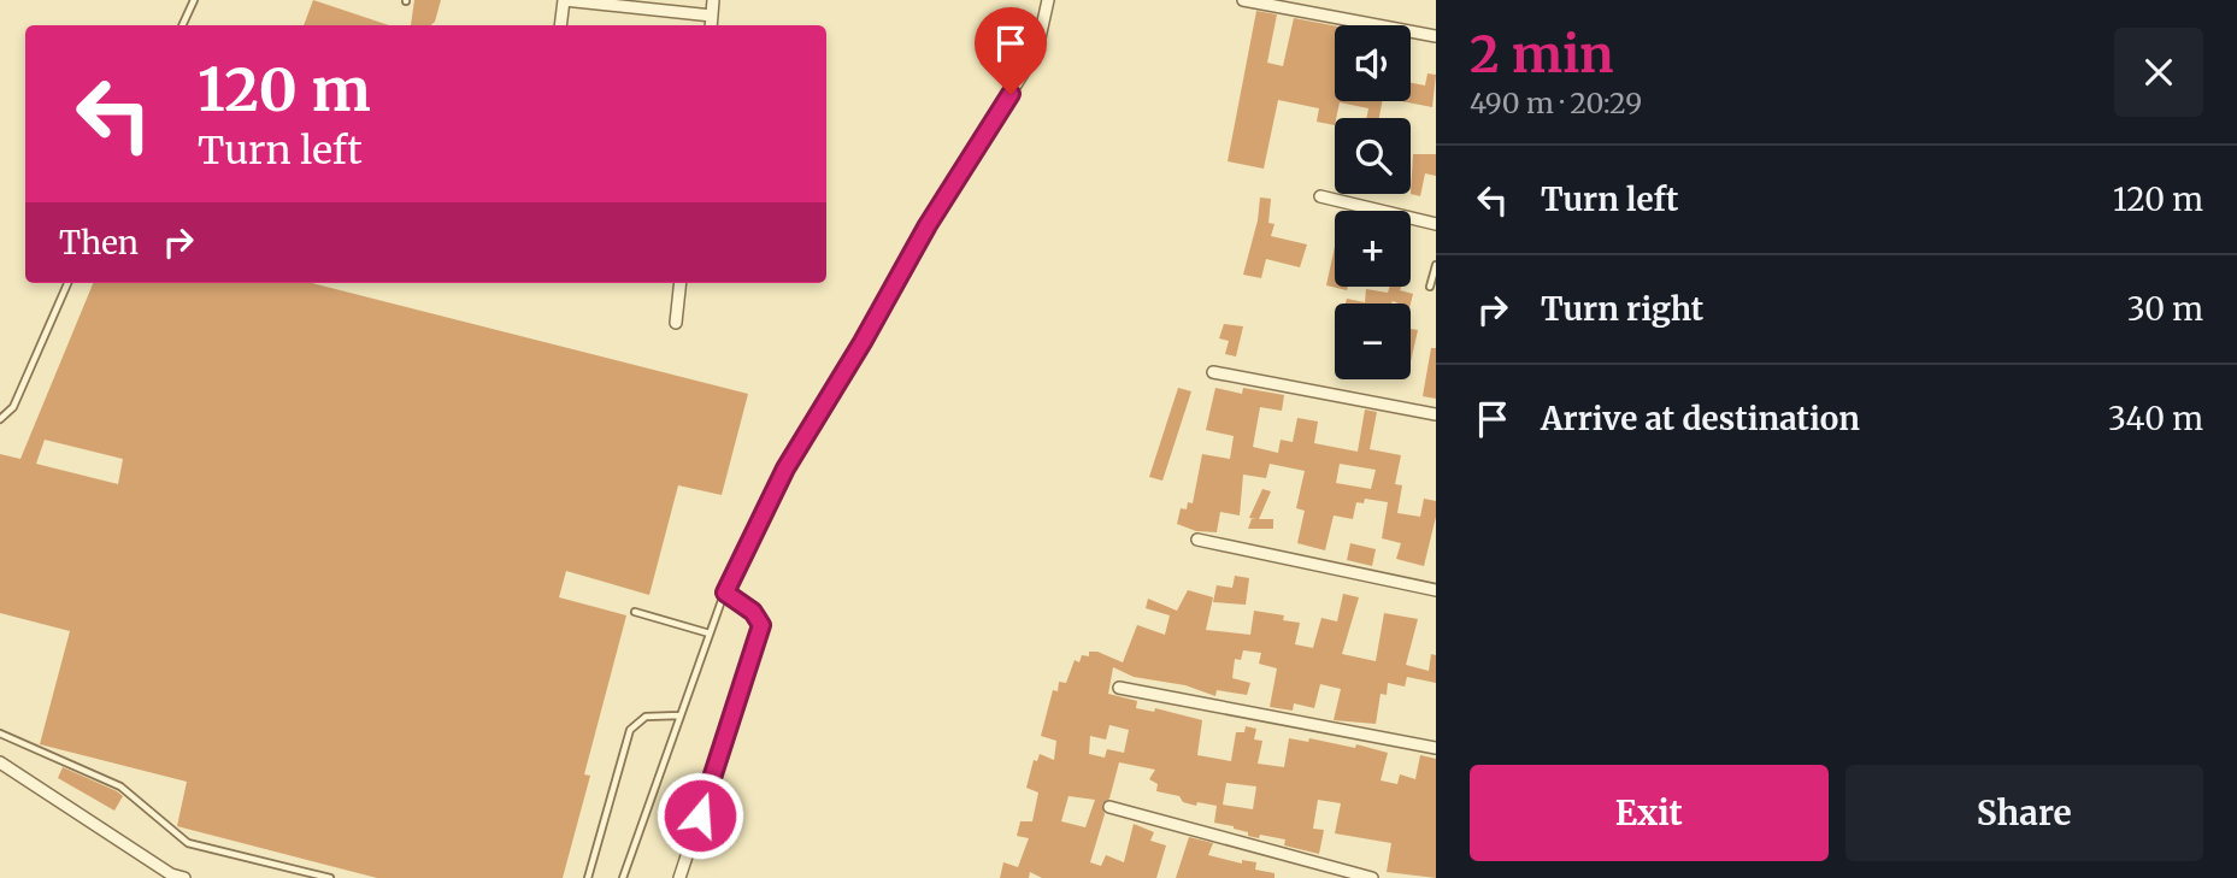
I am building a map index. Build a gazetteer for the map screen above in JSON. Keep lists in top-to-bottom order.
{
  "page": {
    "heading": ["2 min", "490 m · 20:29"],
    "map_buttons": ["+", "−"],
    "turn": ["120 m", "Turn left"],
    "list": [
      {
        "name": "Turn left",
        "value": "120 m"
      },
      {
        "name": "Turn right",
        "value": "30 m"
      },
      {
        "name": "Arrive at destination",
        "value": "340 m"
      }
    ],
    "then": "Then",
    "buttons": ["Exit", "Share"]
  }
}
